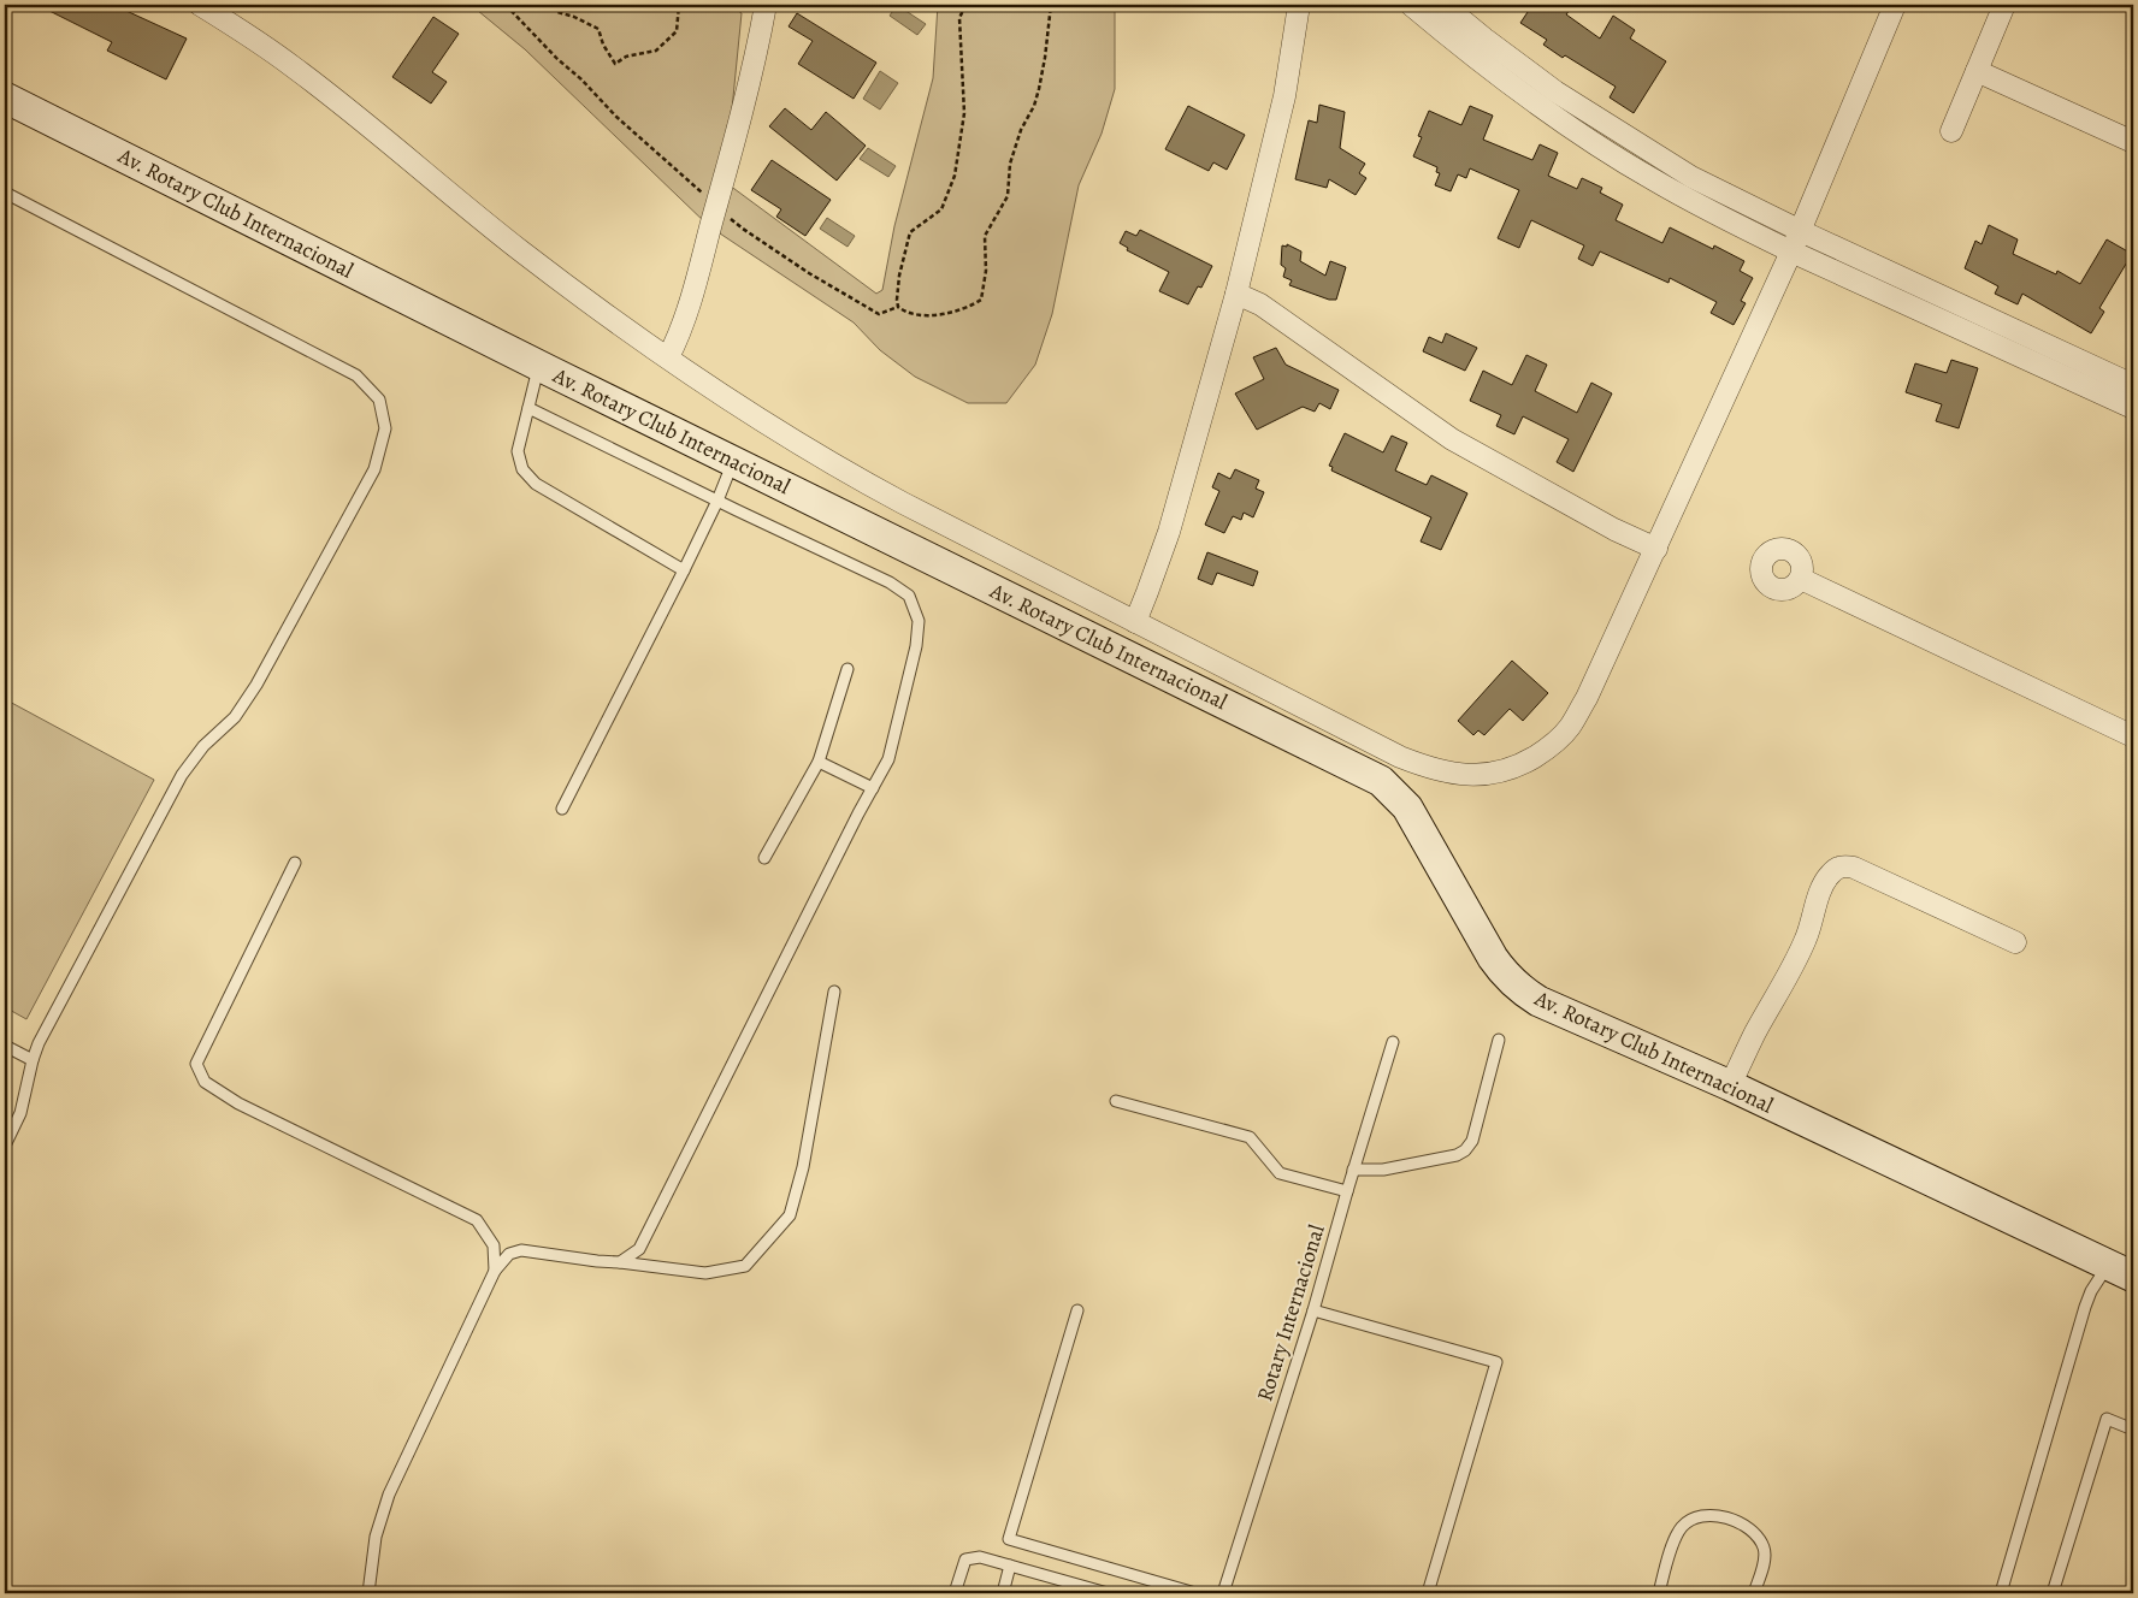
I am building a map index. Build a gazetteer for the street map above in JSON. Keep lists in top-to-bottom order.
{
  "streets": {
    "main road": ["Av. Rotary Club Internacional"],
    "lane": ["Rotary Internacional"]
  }
}
